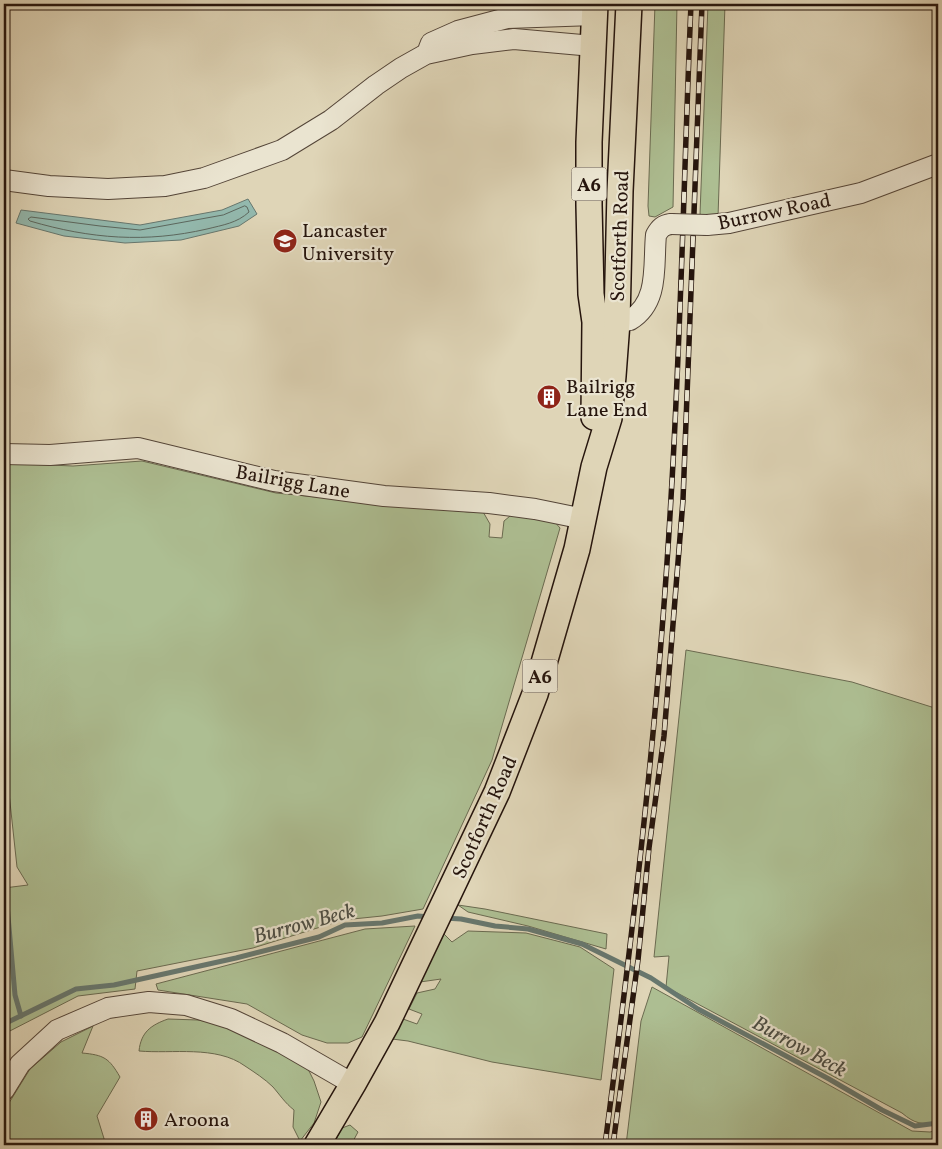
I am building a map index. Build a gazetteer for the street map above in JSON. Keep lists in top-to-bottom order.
{
  "streets": {
    "main road": ["A6", "Scotforth Road"],
    "street": ["Burrow Road", "Bailrigg Lane"]
  },
  "crossings": [
    ["Burrow Road", "Scotforth Road"],
    ["Scotforth Road", "Bailrigg Lane"]
  ],
  "water": ["Burrow Beck"],
  "places": {
    "school or university": ["Lancaster University"],
    "building": ["Bailrigg Lane End", "Aroona"]
  }
}
